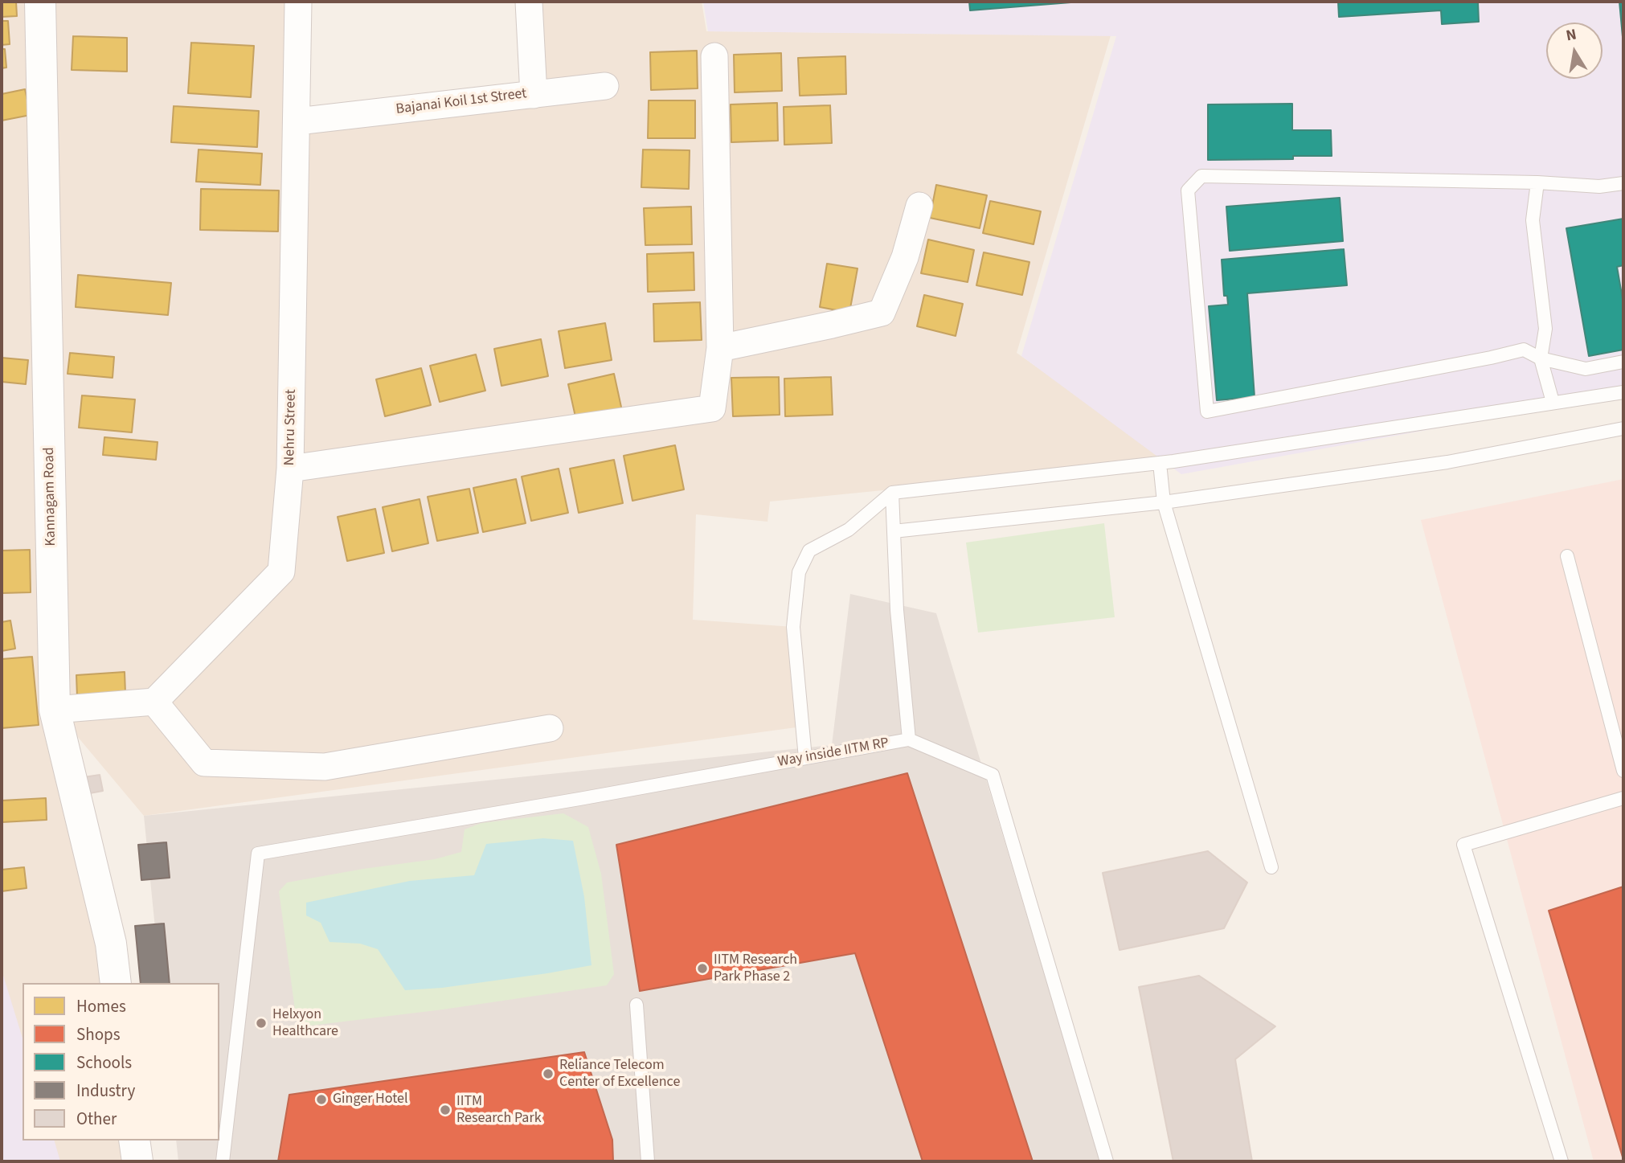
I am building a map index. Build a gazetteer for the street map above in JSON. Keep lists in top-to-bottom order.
{
  "streets": {
    "street": ["Bajanai Koil 1st Street", "Nehru Street", "Kannagam Road"],
    "lane": ["Way inside IITM RP"]
  },
  "crossings": [
    ["Bajanai Koil 1st Street", "Nehru Street"]
  ],
  "places": [
    "IITM Research Park Phase 2",
    "Helxyon Healthcare",
    "Reliance Telecom Center of Excellence",
    "Ginger Hotel",
    "IITM Research Park"
  ],
  "legend": [
    "Homes",
    "Shops",
    "Schools",
    "Industry",
    "Other"
  ],
  "north": "top"
}
